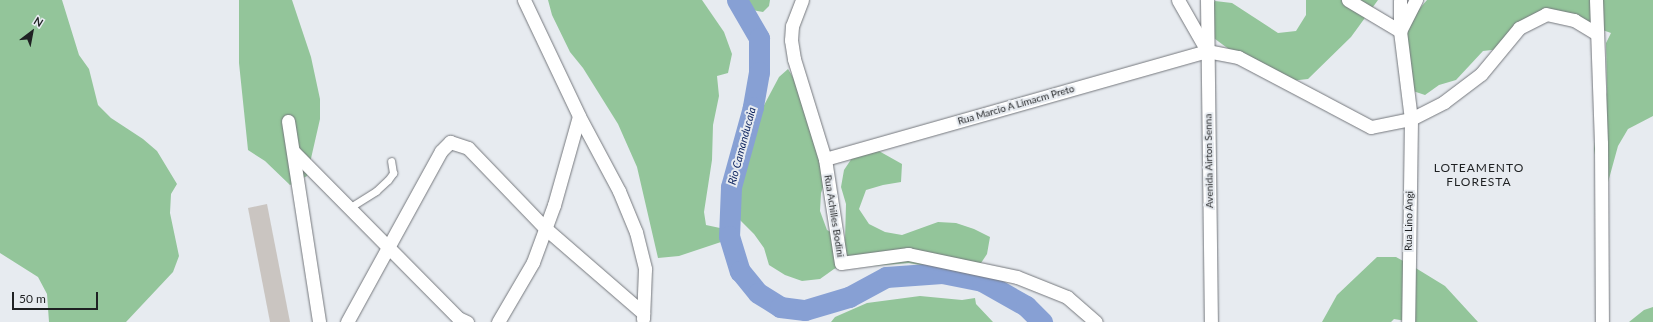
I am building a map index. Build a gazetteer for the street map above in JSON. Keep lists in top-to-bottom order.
{
  "streets": {
    "street": [
      "Rua Marcio A Limacm Preto",
      "Avenida Airton Senna",
      "Rua Achilles Bodini",
      "Rua Lino Angi"
    ]
  },
  "crossings": [
    ["Rua Marcio A Limacm Preto", "Avenida Airton Senna"],
    ["Rua Marcio A Limacm Preto", "Rua Achilles Bodini"]
  ],
  "districts": ["LOTEAMENTO FLORESTA"],
  "water": ["Rio Camanducaia"],
  "scale_bar": "50 m",
  "north": "top right"
}
